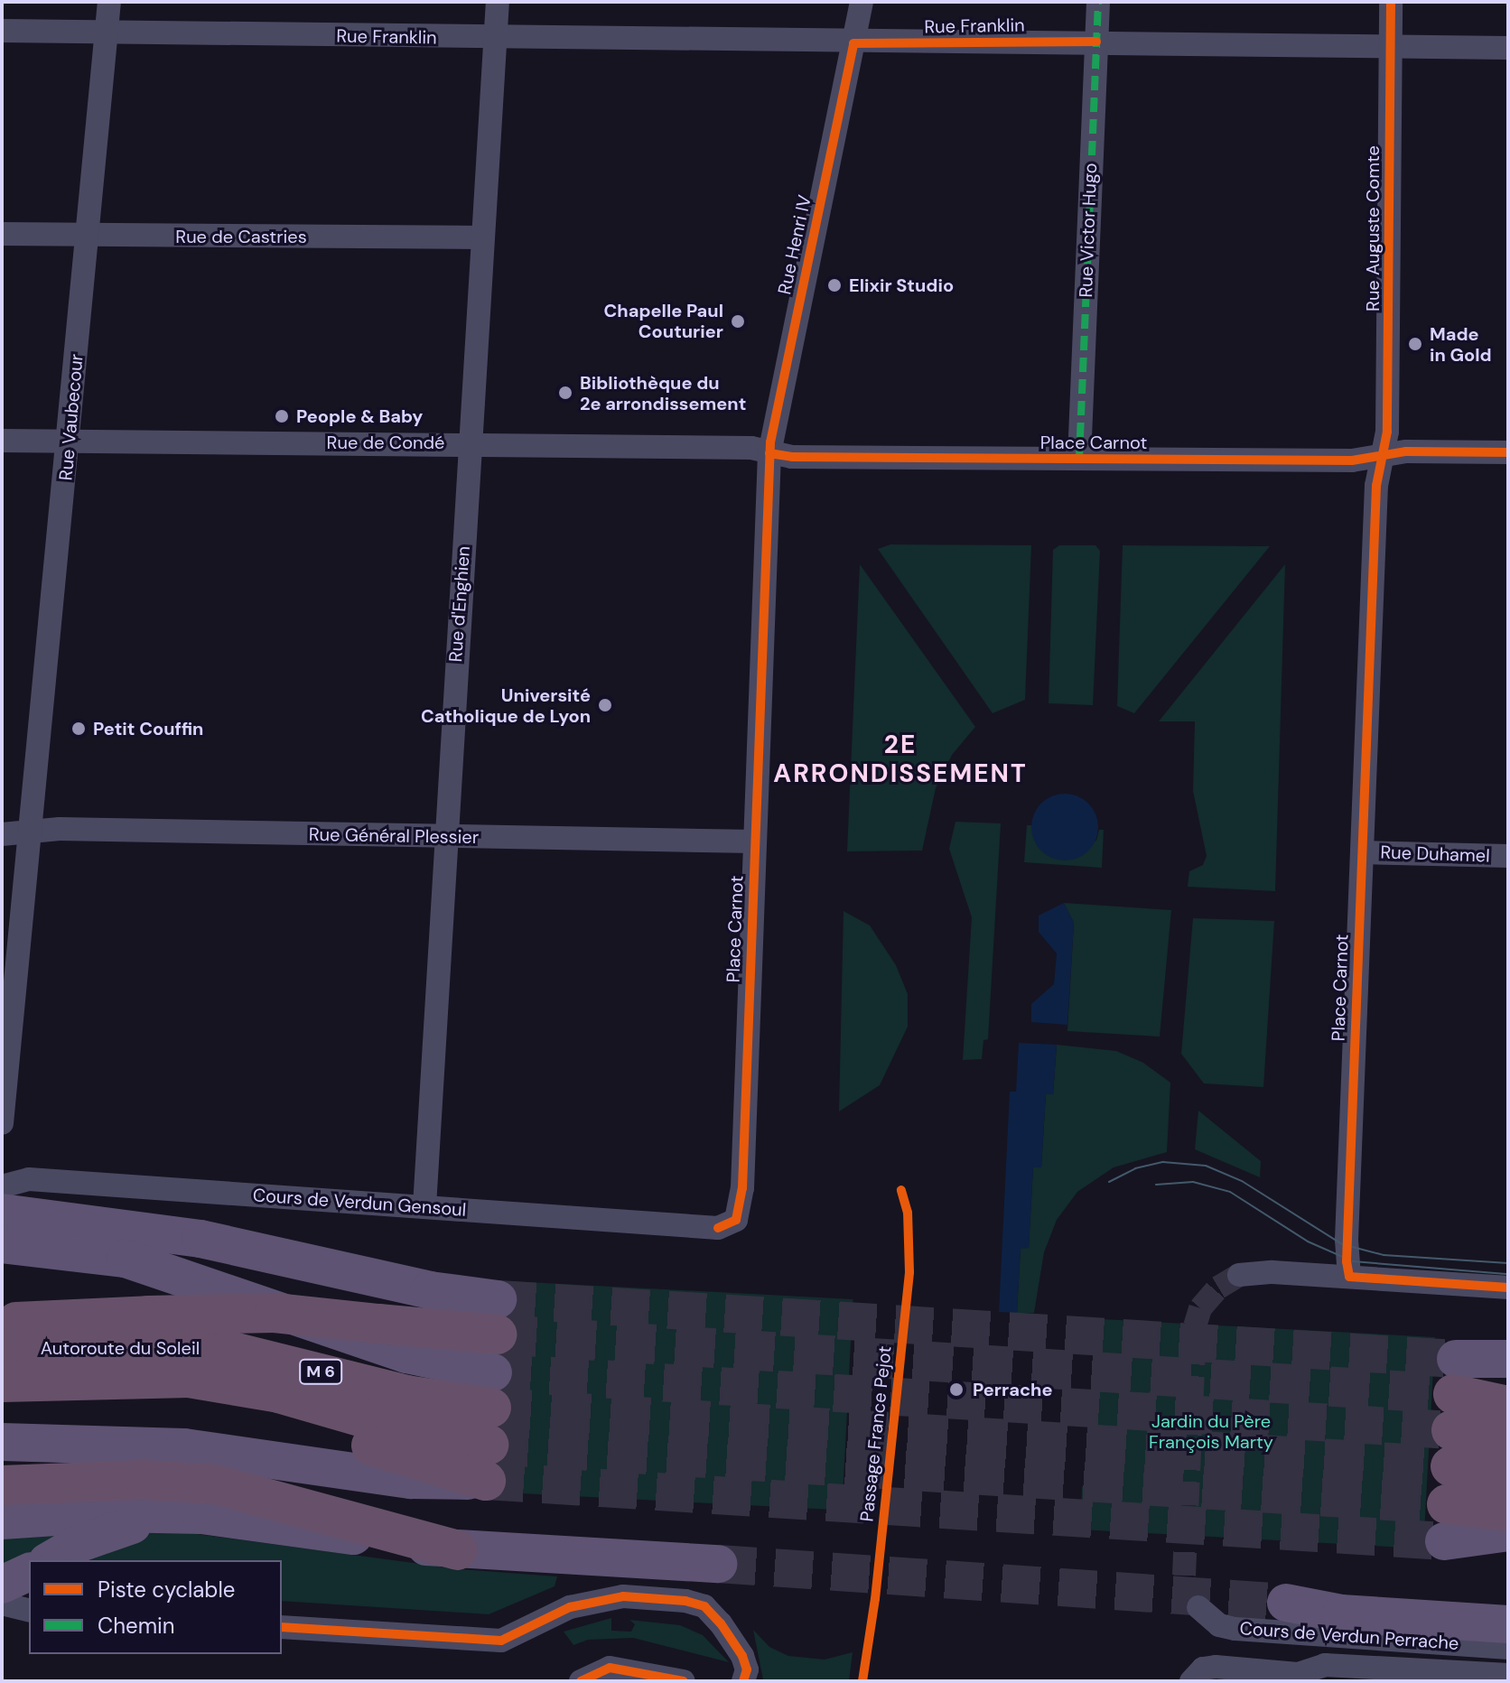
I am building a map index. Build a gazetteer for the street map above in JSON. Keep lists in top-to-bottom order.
{
  "streets": {
    "highway": ["Autoroute du Soleil", "M 6"],
    "street": [
      "Rue Franklin",
      "Rue Auguste Comte",
      "Rue Victor Hugo",
      "Rue de Castries",
      "Rue Henri IV",
      "Rue Vaubecour",
      "Rue de Condé",
      "Place Carnot",
      "Rue d'Enghien",
      "Rue Général Plessier",
      "Rue Duhamel",
      "Cours de Verdun Gensoul",
      "Cours de Verdun Perrache"
    ],
    "cycle path": ["Passage France Pejot"]
  },
  "crossings": [
    ["Rue Franklin", "Rue Auguste Comte"],
    ["Rue Franklin", "Rue Victor Hugo"],
    ["Rue Franklin", "Rue Henri IV"],
    ["Rue Franklin", "Rue Vaubecour"],
    ["Rue Franklin", "Rue d'Enghien"],
    ["Rue Auguste Comte", "Place Carnot"],
    ["Rue Victor Hugo", "Place Carnot"],
    ["Rue de Castries", "Rue Vaubecour"],
    ["Rue de Castries", "Rue d'Enghien"],
    ["Rue Henri IV", "Rue de Condé"],
    ["Rue Henri IV", "Place Carnot"],
    ["Rue Vaubecour", "Rue de Condé"],
    ["Rue Vaubecour", "Rue Général Plessier"],
    ["Rue de Condé", "Place Carnot"],
    ["Rue de Condé", "Rue d'Enghien"],
    ["Place Carnot", "Rue Général Plessier"],
    ["Place Carnot", "Rue Duhamel"],
    ["Place Carnot", "Cours de Verdun Gensoul"],
    ["Rue d'Enghien", "Rue Général Plessier"],
    ["Rue d'Enghien", "Cours de Verdun Gensoul"]
  ],
  "districts": ["2E ARRONDISSEMENT"],
  "parks": ["Jardin du Père François Marty"],
  "places": [
    "Elixir Studio",
    "Chapelle Paul Couturier",
    "Made in Gold",
    "Bibliothèque du 2e arrondissement",
    "People & Baby",
    "Université Catholique de Lyon",
    "Petit Couffin",
    "Perrache"
  ],
  "legend": ["Piste cyclable", "Chemin"]
}
